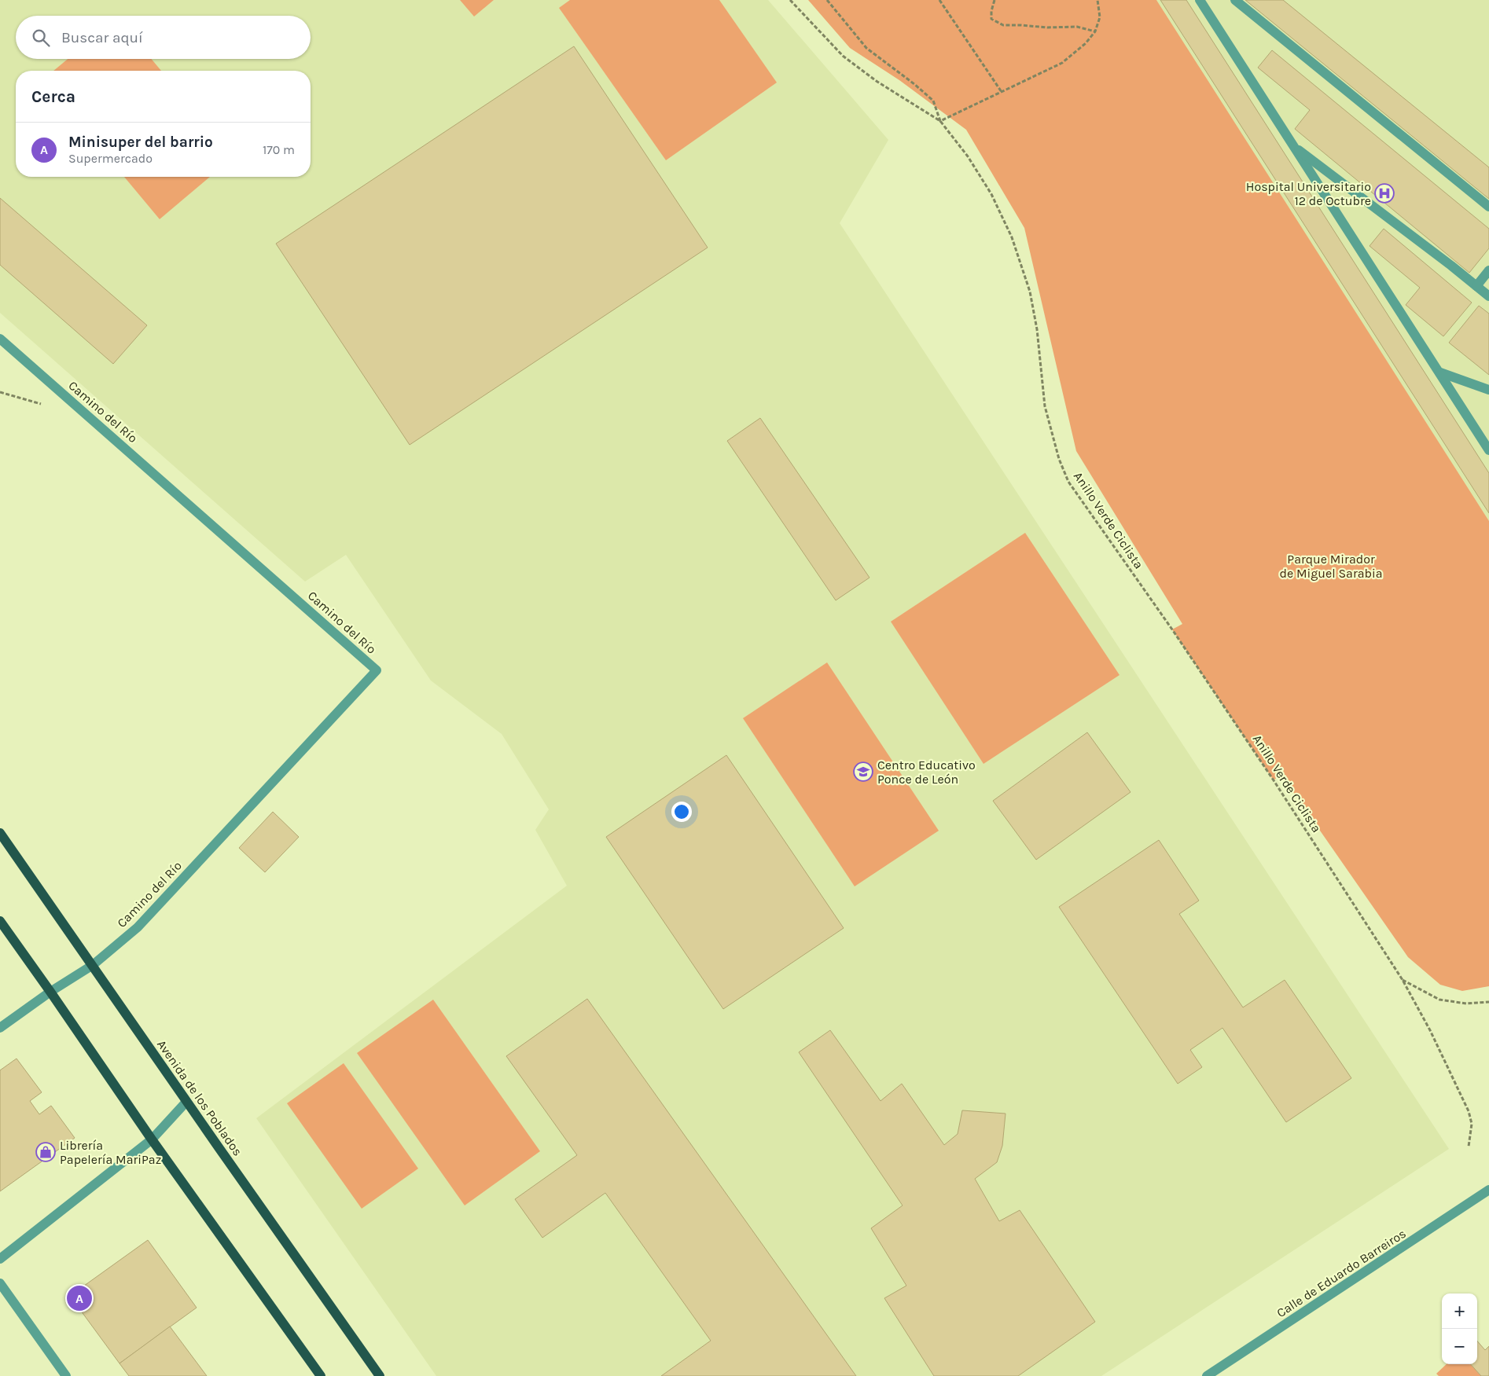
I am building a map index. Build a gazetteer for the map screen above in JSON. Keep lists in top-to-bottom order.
{
  "streets": {
    "main road": ["Avenida de los Poblados"],
    "street": ["Camino del Río", "Calle de Eduardo Barreiros"],
    "path": ["Anillo Verde Ciclista"]
  },
  "crossings": [
    ["Camino del Río", "Avenida de los Poblados"]
  ],
  "parks": ["Parque Mirador de Miguel Sarabia"],
  "places": {
    "hospital": ["Hospital Universitario 12 de Octubre"],
    "school or university": ["Centro Educativo Ponce de León"],
    "shop": ["Librería Papelería MariPaz"]
  },
  "page": {
    "search": "Buscar aquí",
    "heading": "Cerca",
    "list": [
      {
        "mark": "A",
        "name": "Minisuper del barrio",
        "note": "Supermercado",
        "value": "170 m"
      }
    ],
    "pins": "A",
    "map_buttons": ["+", "−"]
  }
}
